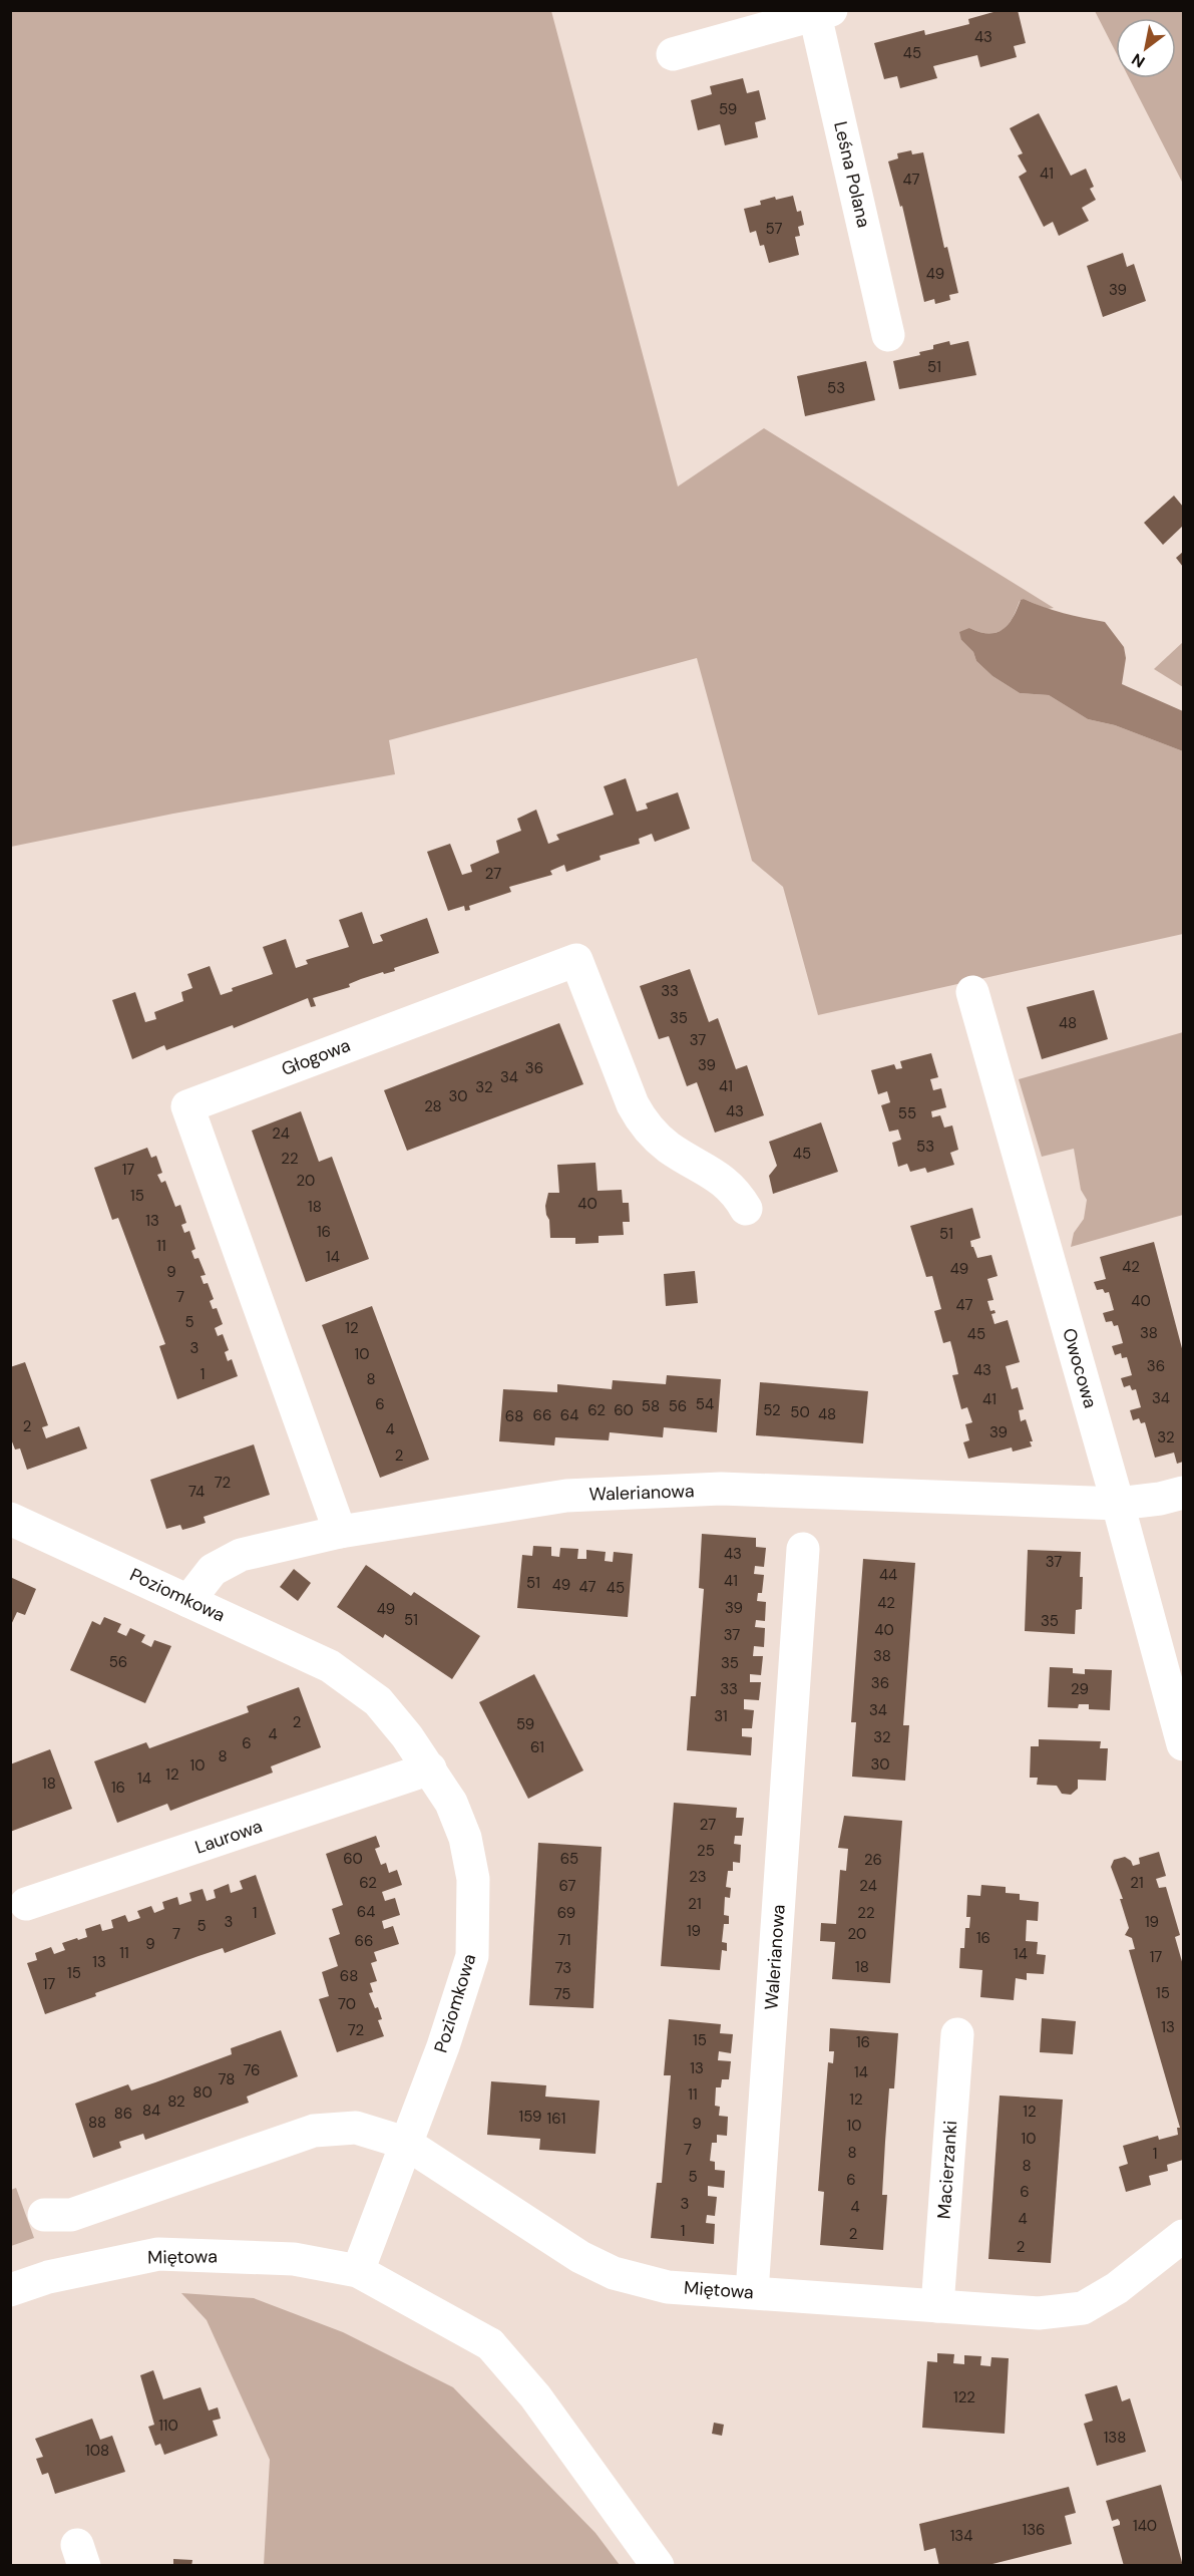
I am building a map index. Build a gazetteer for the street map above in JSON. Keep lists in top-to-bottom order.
{
  "streets": {
    "street": [
      "Leśna Polana",
      "Głogowa",
      "Owocowa",
      "Walerianowa",
      "Poziomkowa",
      "Laurowa",
      "Macierzanki",
      "Miętowa"
    ]
  },
  "crossings": [
    ["Głogowa", "Walerianowa"],
    ["Owocowa", "Walerianowa"],
    ["Walerianowa", "Poziomkowa"],
    ["Walerianowa", "Miętowa"],
    ["Poziomkowa", "Laurowa"],
    ["Poziomkowa", "Miętowa"],
    ["Macierzanki", "Miętowa"]
  ],
  "house_numbers": [
    "43",
    "45",
    "59",
    "41",
    "47",
    "57",
    "49",
    "39",
    "51",
    "53",
    "27",
    "33",
    "35",
    "48",
    "37",
    "39",
    "36",
    "34",
    "41",
    "32",
    "30",
    "28",
    "43",
    "55",
    "24",
    "53",
    "45",
    "22",
    "17",
    "20",
    "15",
    "40",
    "18",
    "13",
    "16",
    "51",
    "11",
    "14",
    "42",
    "49",
    "9",
    "7",
    "40",
    "47",
    "5",
    "12",
    "38",
    "45",
    "3",
    "10",
    "36",
    "43",
    "1",
    "8",
    "34",
    "41",
    "6",
    "54",
    "58",
    "56",
    "62",
    "60",
    "52",
    "50",
    "48",
    "66",
    "64",
    "68",
    "2",
    "4",
    "39",
    "32",
    "2",
    "72",
    "74",
    "43",
    "37",
    "44",
    "41",
    "51",
    "49",
    "47",
    "45",
    "42",
    "39",
    "49",
    "51",
    "35",
    "40",
    "37",
    "38",
    "56",
    "35",
    "36",
    "33",
    "29",
    "34",
    "31",
    "2",
    "59",
    "4",
    "32",
    "6",
    "61",
    "8",
    "30",
    "10",
    "12",
    "14",
    "18",
    "16",
    "27",
    "25",
    "60",
    "65",
    "26",
    "23",
    "62",
    "21",
    "67",
    "24",
    "21",
    "64",
    "1",
    "69",
    "22",
    "3",
    "19",
    "5",
    "19",
    "7",
    "20",
    "16",
    "71",
    "66",
    "9",
    "11",
    "14",
    "17",
    "13",
    "18",
    "73",
    "15",
    "68",
    "17",
    "15",
    "75",
    "70",
    "13",
    "72",
    "15",
    "16",
    "13",
    "76",
    "14",
    "78",
    "80",
    "11",
    "12",
    "82",
    "84",
    "12",
    "86",
    "159",
    "161",
    "88",
    "9",
    "10",
    "10",
    "7",
    "8",
    "1",
    "8",
    "5",
    "6",
    "6",
    "3",
    "4",
    "4",
    "1",
    "2",
    "2",
    "122",
    "110",
    "138",
    "108",
    "140",
    "136",
    "134"
  ],
  "north": "bottom left"
}
